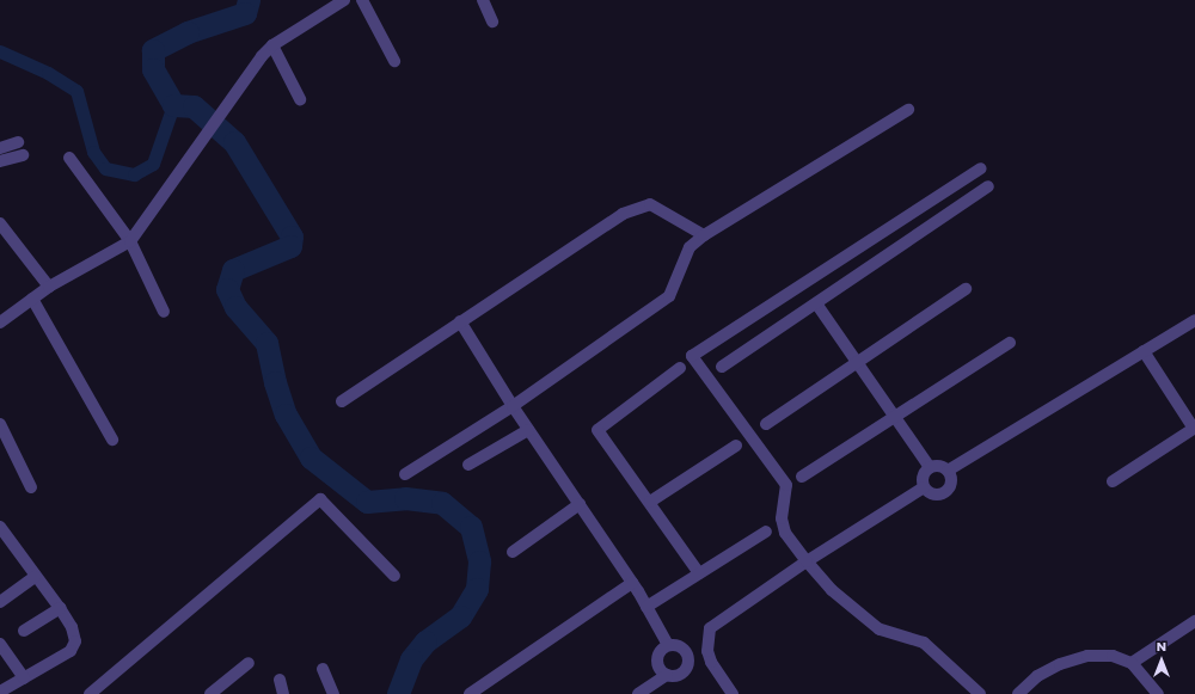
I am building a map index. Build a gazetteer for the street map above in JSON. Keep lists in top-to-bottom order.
{
  "north": "top"
}
